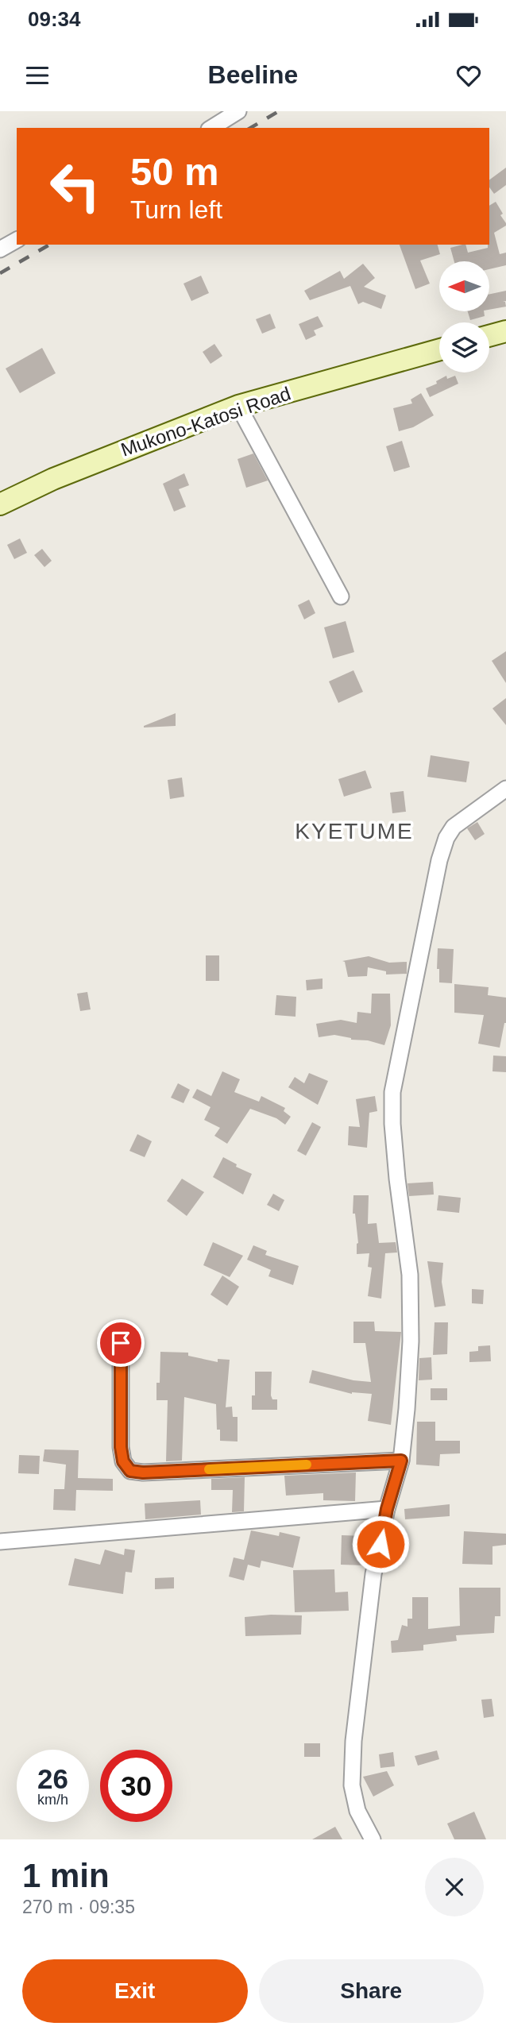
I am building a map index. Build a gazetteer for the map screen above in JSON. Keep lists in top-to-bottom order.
{
  "streets": {
    "main road": ["Mukono-Katosi Road"]
  },
  "districts": ["KYETUME"],
  "north": "left",
  "page": {
    "status": "09:34",
    "header": "Beeline",
    "turn": ["50 m", "Turn left"],
    "speed": "26 km/h",
    "limit": "30",
    "heading": ["1 min", "270 m · 09:35"],
    "buttons": ["Exit", "Share"]
  }
}
